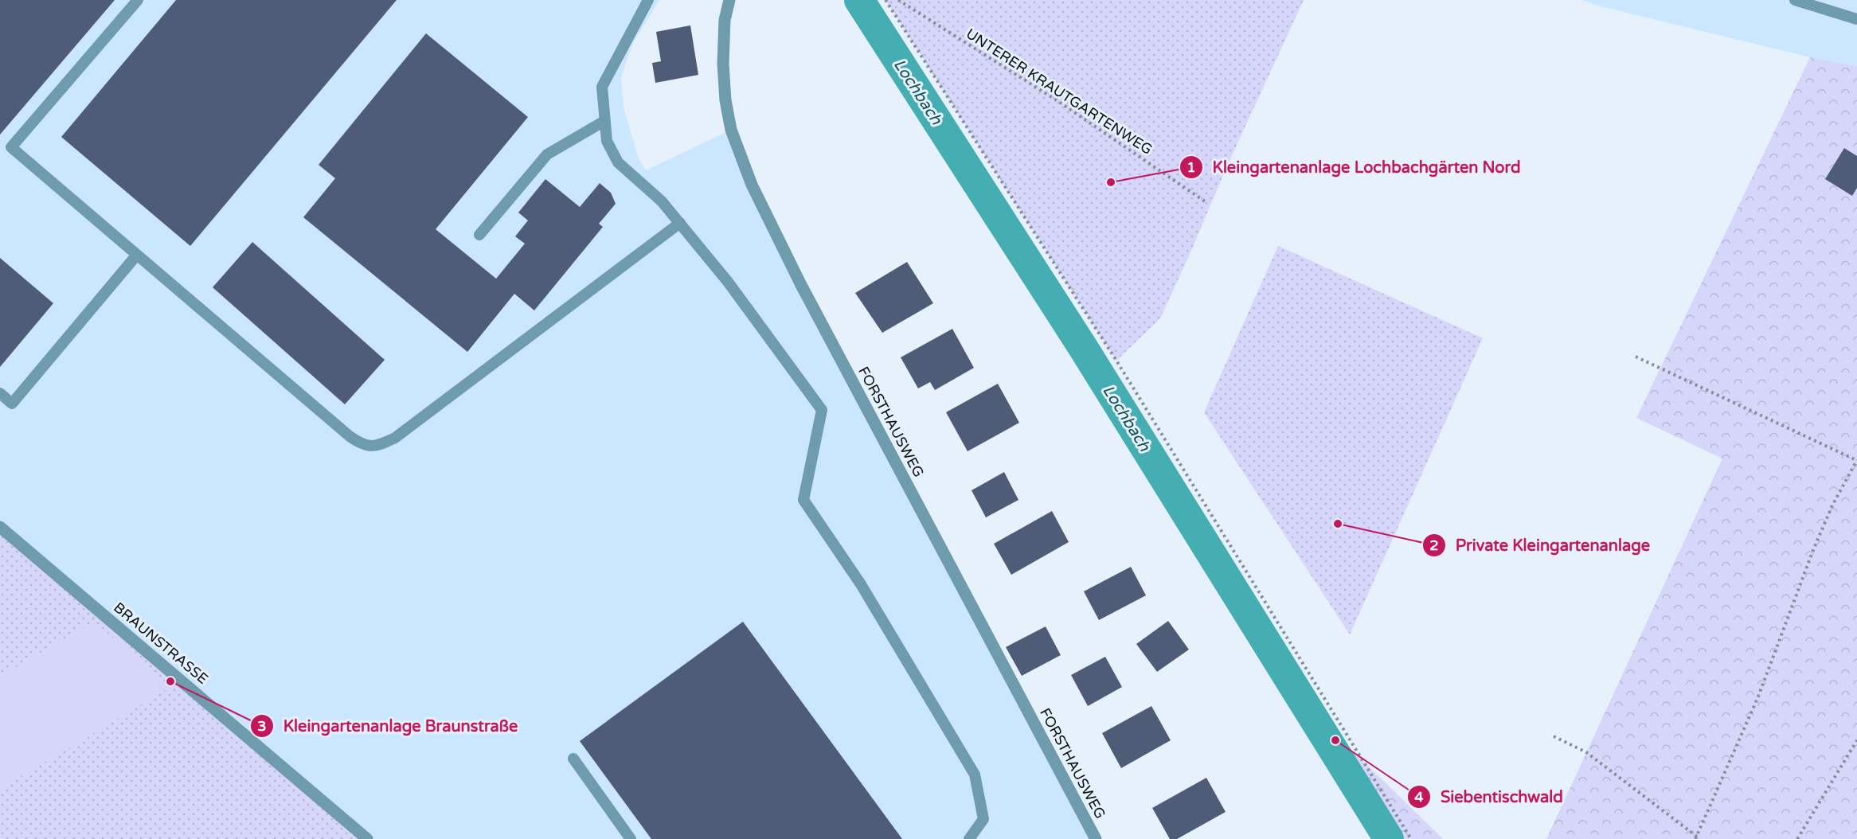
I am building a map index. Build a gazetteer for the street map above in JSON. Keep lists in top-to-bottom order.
{
  "streets": {
    "street": ["FORSTHAUSWEG", "BRAUNSTRASSE"],
    "path": ["UNTERER KRAUTGARTENWEG"]
  },
  "water": ["Lochbach"],
  "places": [
    "Kleingartenanlage Lochbachgärten Nord",
    "Private Kleingartenanlage",
    "Kleingartenanlage Braunstraße",
    "Siebentischwald"
  ]
}
